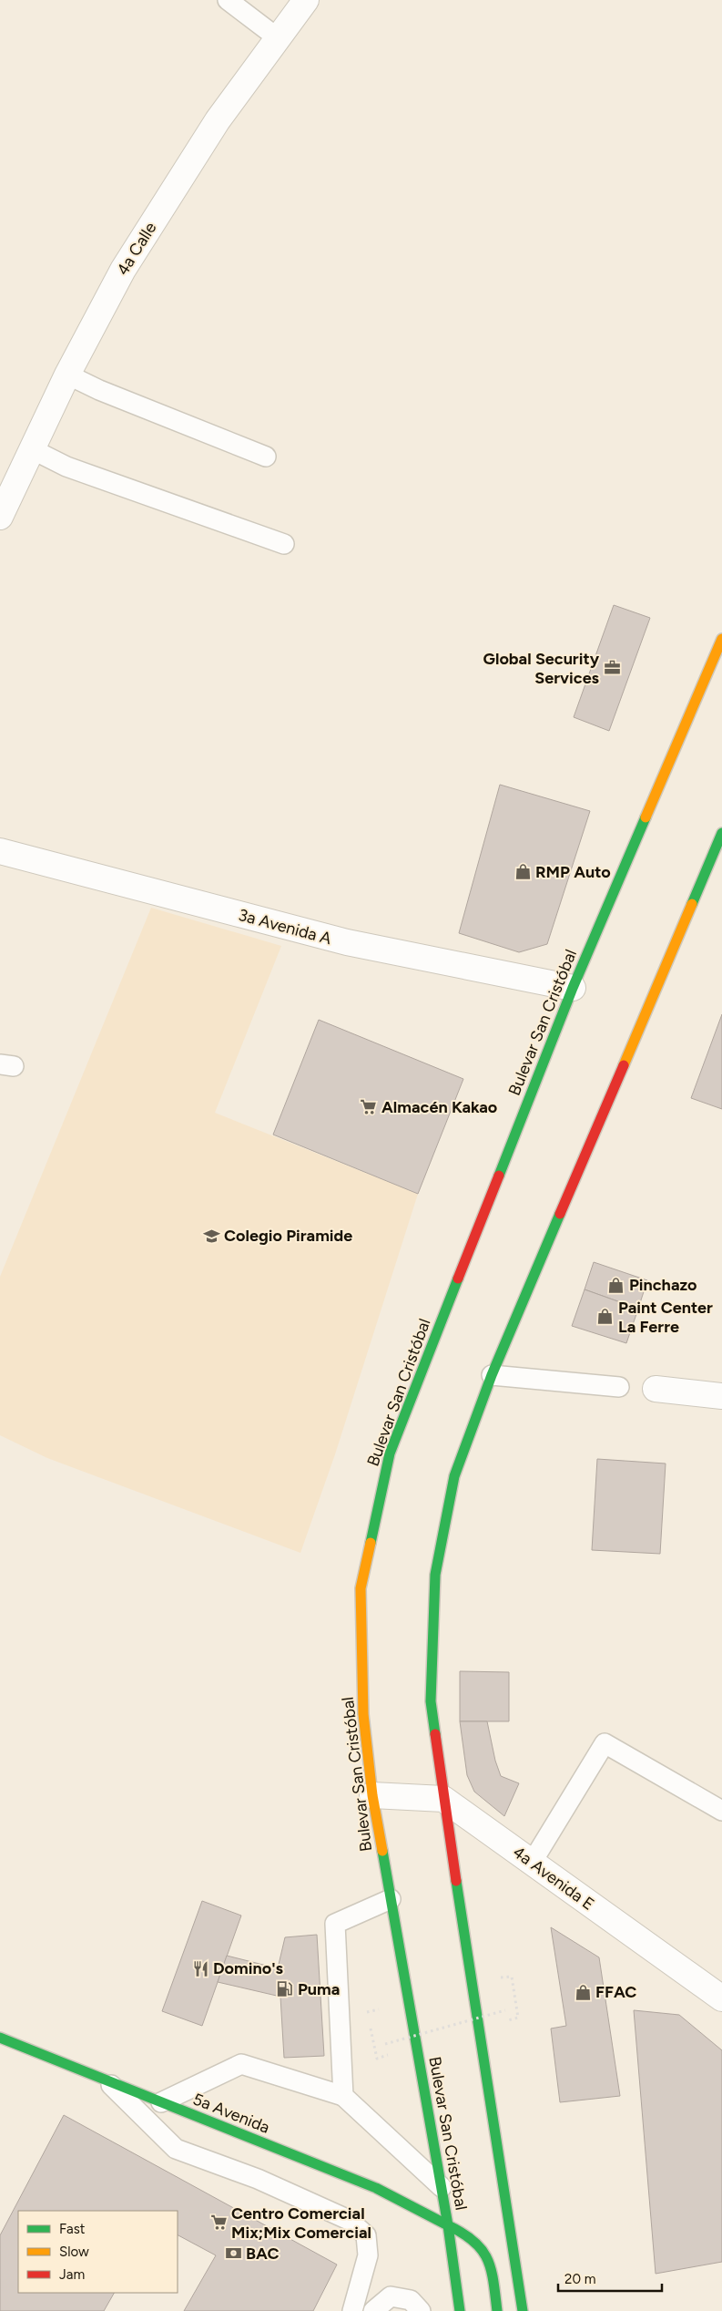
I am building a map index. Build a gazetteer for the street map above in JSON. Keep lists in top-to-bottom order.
{
  "streets": {
    "main road": ["Bulevar San Cristóbal", "5a Avenida"],
    "street": ["4a Calle", "3a Avenida A", "4a Avenida E"]
  },
  "crossings": [
    ["3a Avenida A", "Bulevar San Cristóbal"],
    ["Bulevar San Cristóbal", "5a Avenida"]
  ],
  "places": {
    "office": ["Global Security Services"],
    "shop": [
      "RMP Auto",
      "Pinchazo",
      "Paint Center La Ferre",
      "FFAC"
    ],
    "supermarket": ["Almacén Kakao", "Centro Comercial Mix;Mix Comercial"],
    "school or university": ["Colegio Piramide"],
    "restaurant": ["Domino's"],
    "fuel station": ["Puma"],
    "bank": ["BAC"]
  },
  "legend": ["Fast", "Slow", "Jam"],
  "scale_bar": "20 m"
}
